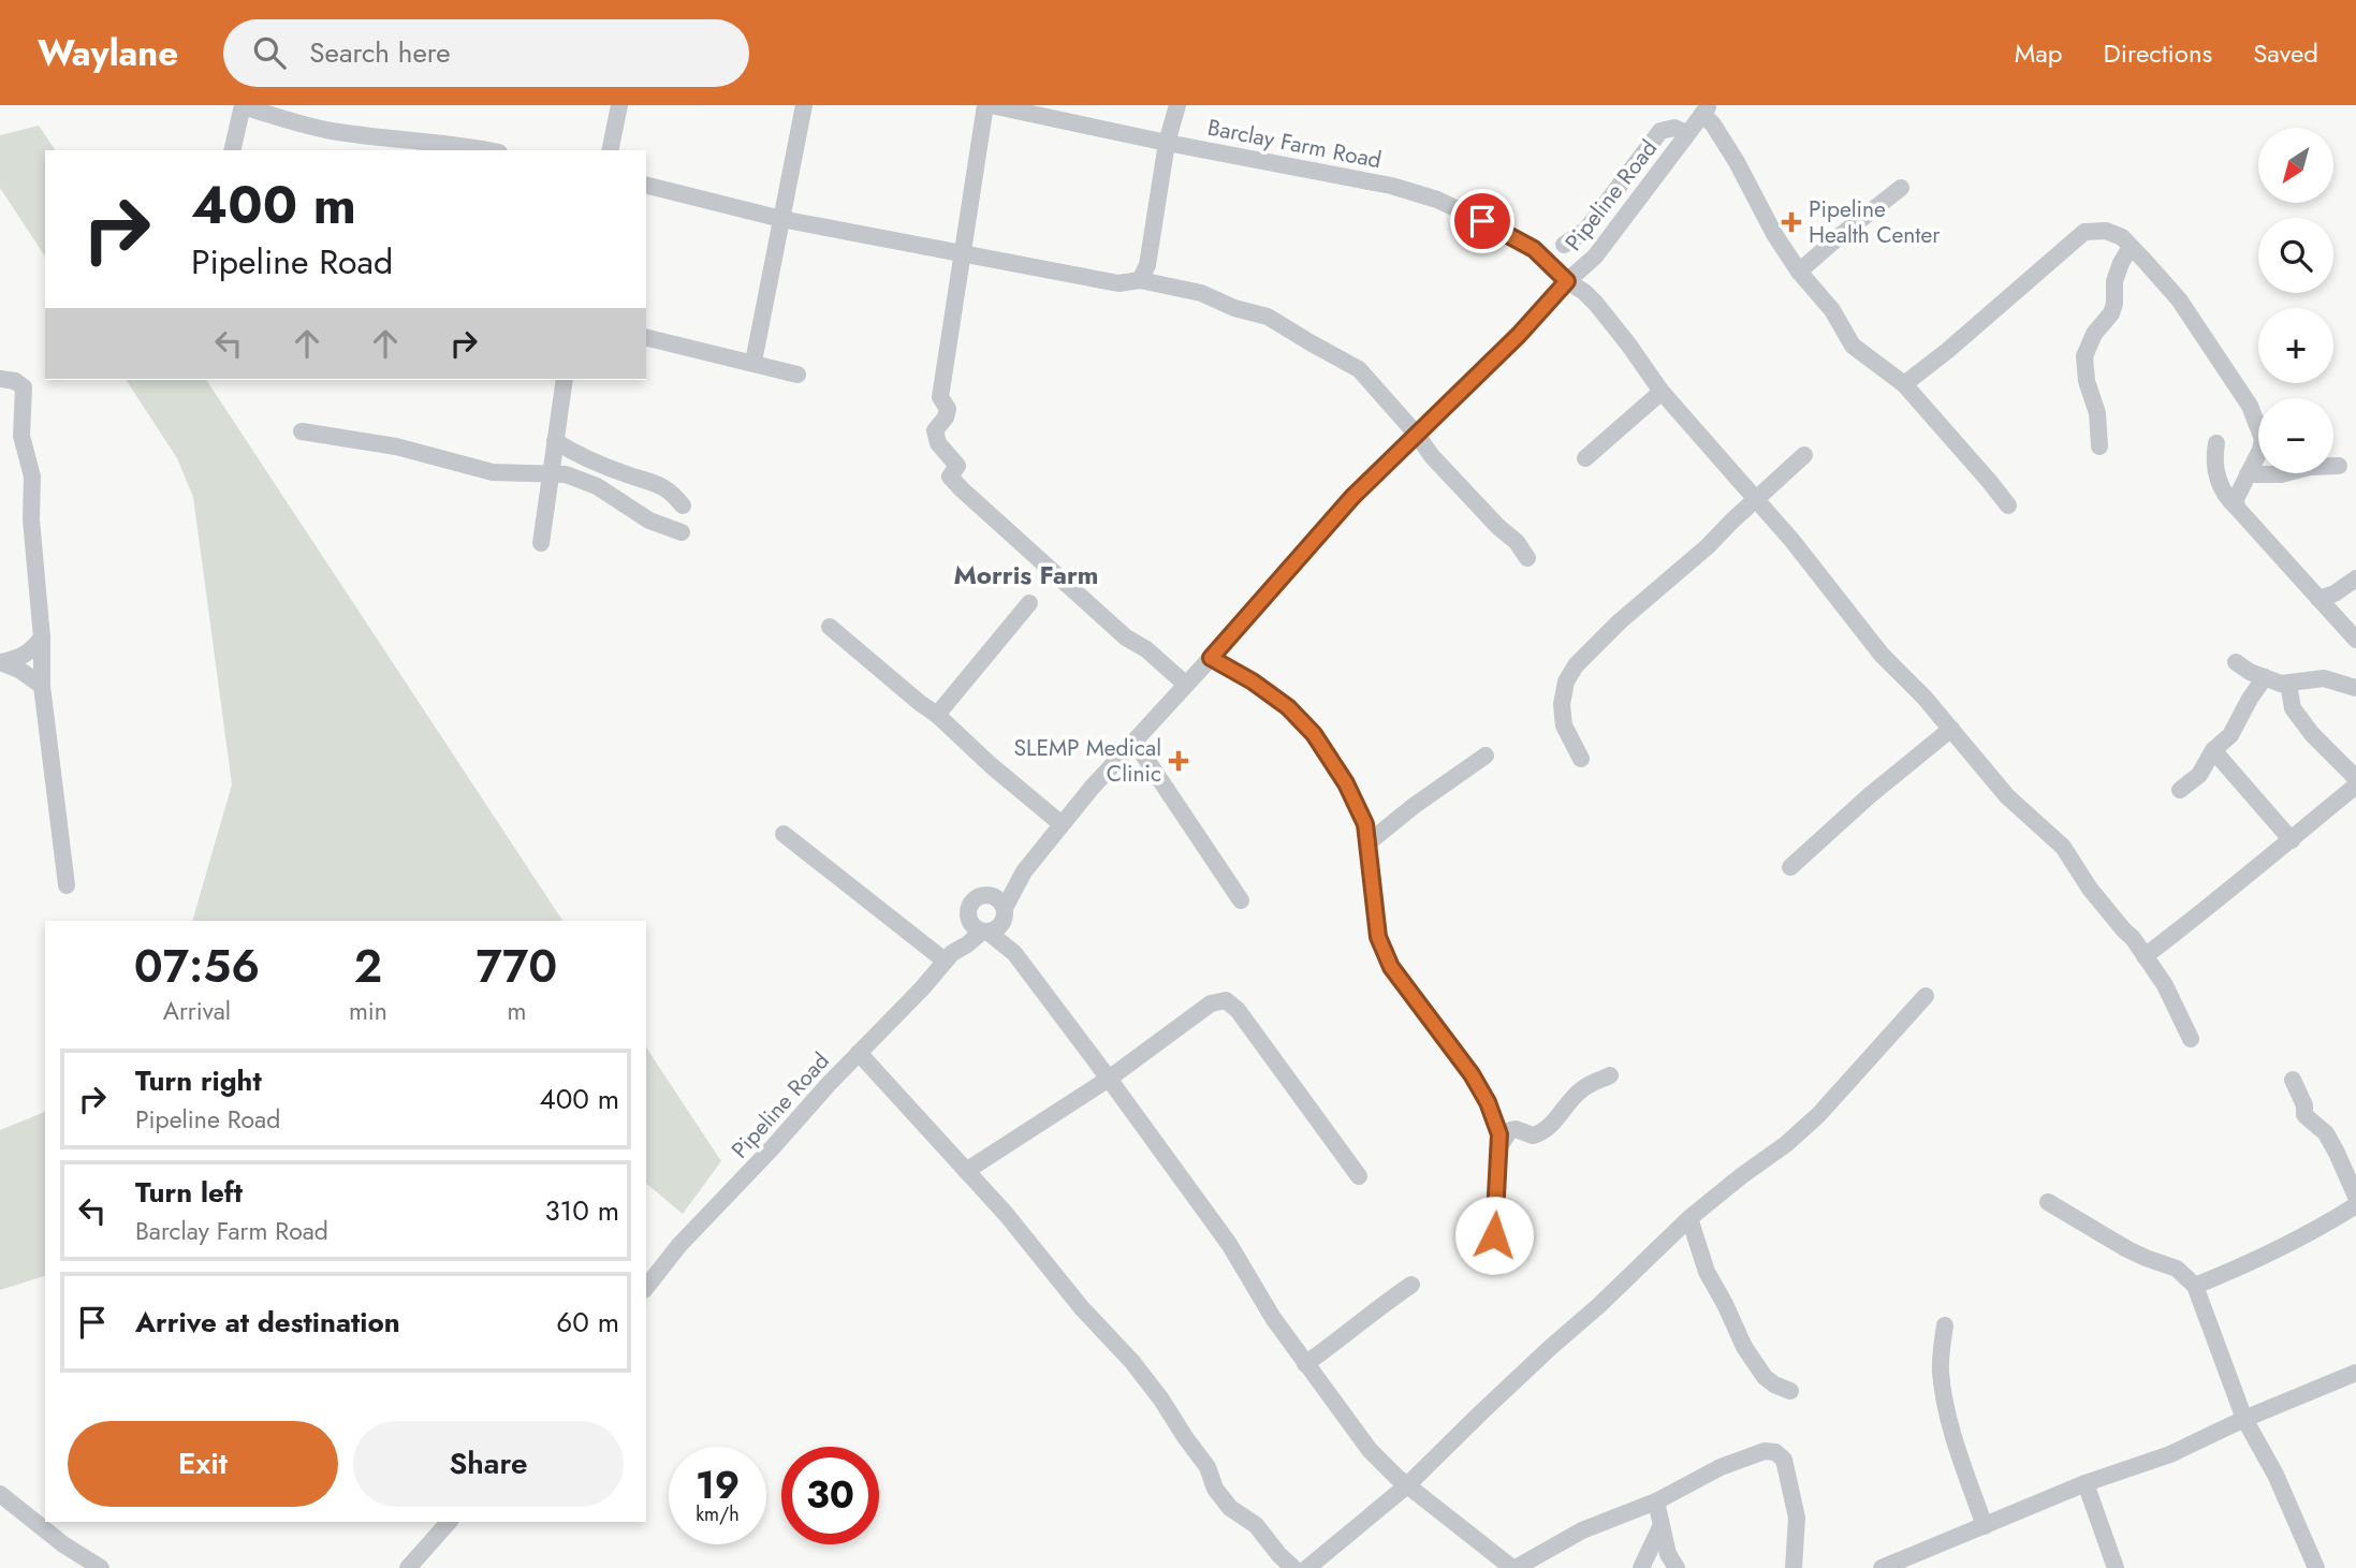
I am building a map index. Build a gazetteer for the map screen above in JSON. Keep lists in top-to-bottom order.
{
  "streets": {
    "street": ["Barclay Farm Road", "Pipeline Road"]
  },
  "crossings": [
    ["Barclay Farm Road", "Pipeline Road"]
  ],
  "districts": ["Morris Farm"],
  "places": {
    "health": ["Pipeline Health Center", "SLEMP Medical Clinic"]
  },
  "north": "bottom left",
  "page": {
    "header": "Waylane",
    "search": "Search here",
    "nav": ["Map", "Directions", "Saved"],
    "map_buttons": ["+", "−"],
    "turn": ["400 m", "Pipeline Road"],
    "eta": [
      "07:56",
      "Arrival",
      "2",
      "min",
      "770",
      "m"
    ],
    "list": [
      {
        "name": "Turn right",
        "note": "Pipeline Road",
        "value": "400 m"
      },
      {
        "name": "Turn left",
        "note": "Barclay Farm Road",
        "value": "310 m"
      },
      {
        "name": "Arrive at destination",
        "value": "60 m"
      }
    ],
    "buttons": ["Exit", "Share"],
    "speed": "19 km/h",
    "limit": "30"
  }
}
